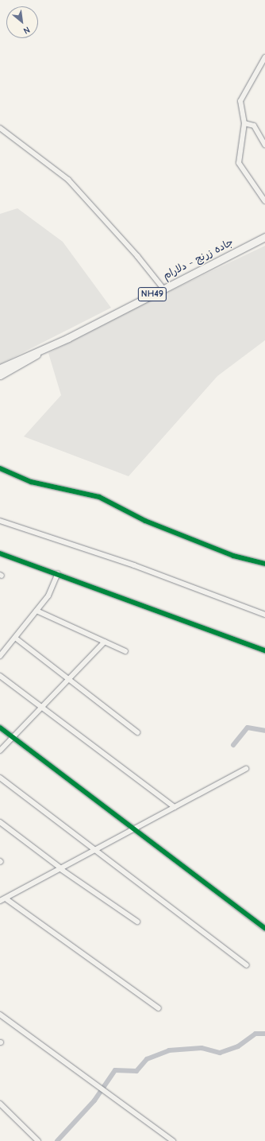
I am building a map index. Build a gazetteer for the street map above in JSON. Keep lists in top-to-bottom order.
{
  "streets": {
    "highway": ["جاده زرنج - دلارام", "NH49"]
  },
  "north": "bottom right"
}
